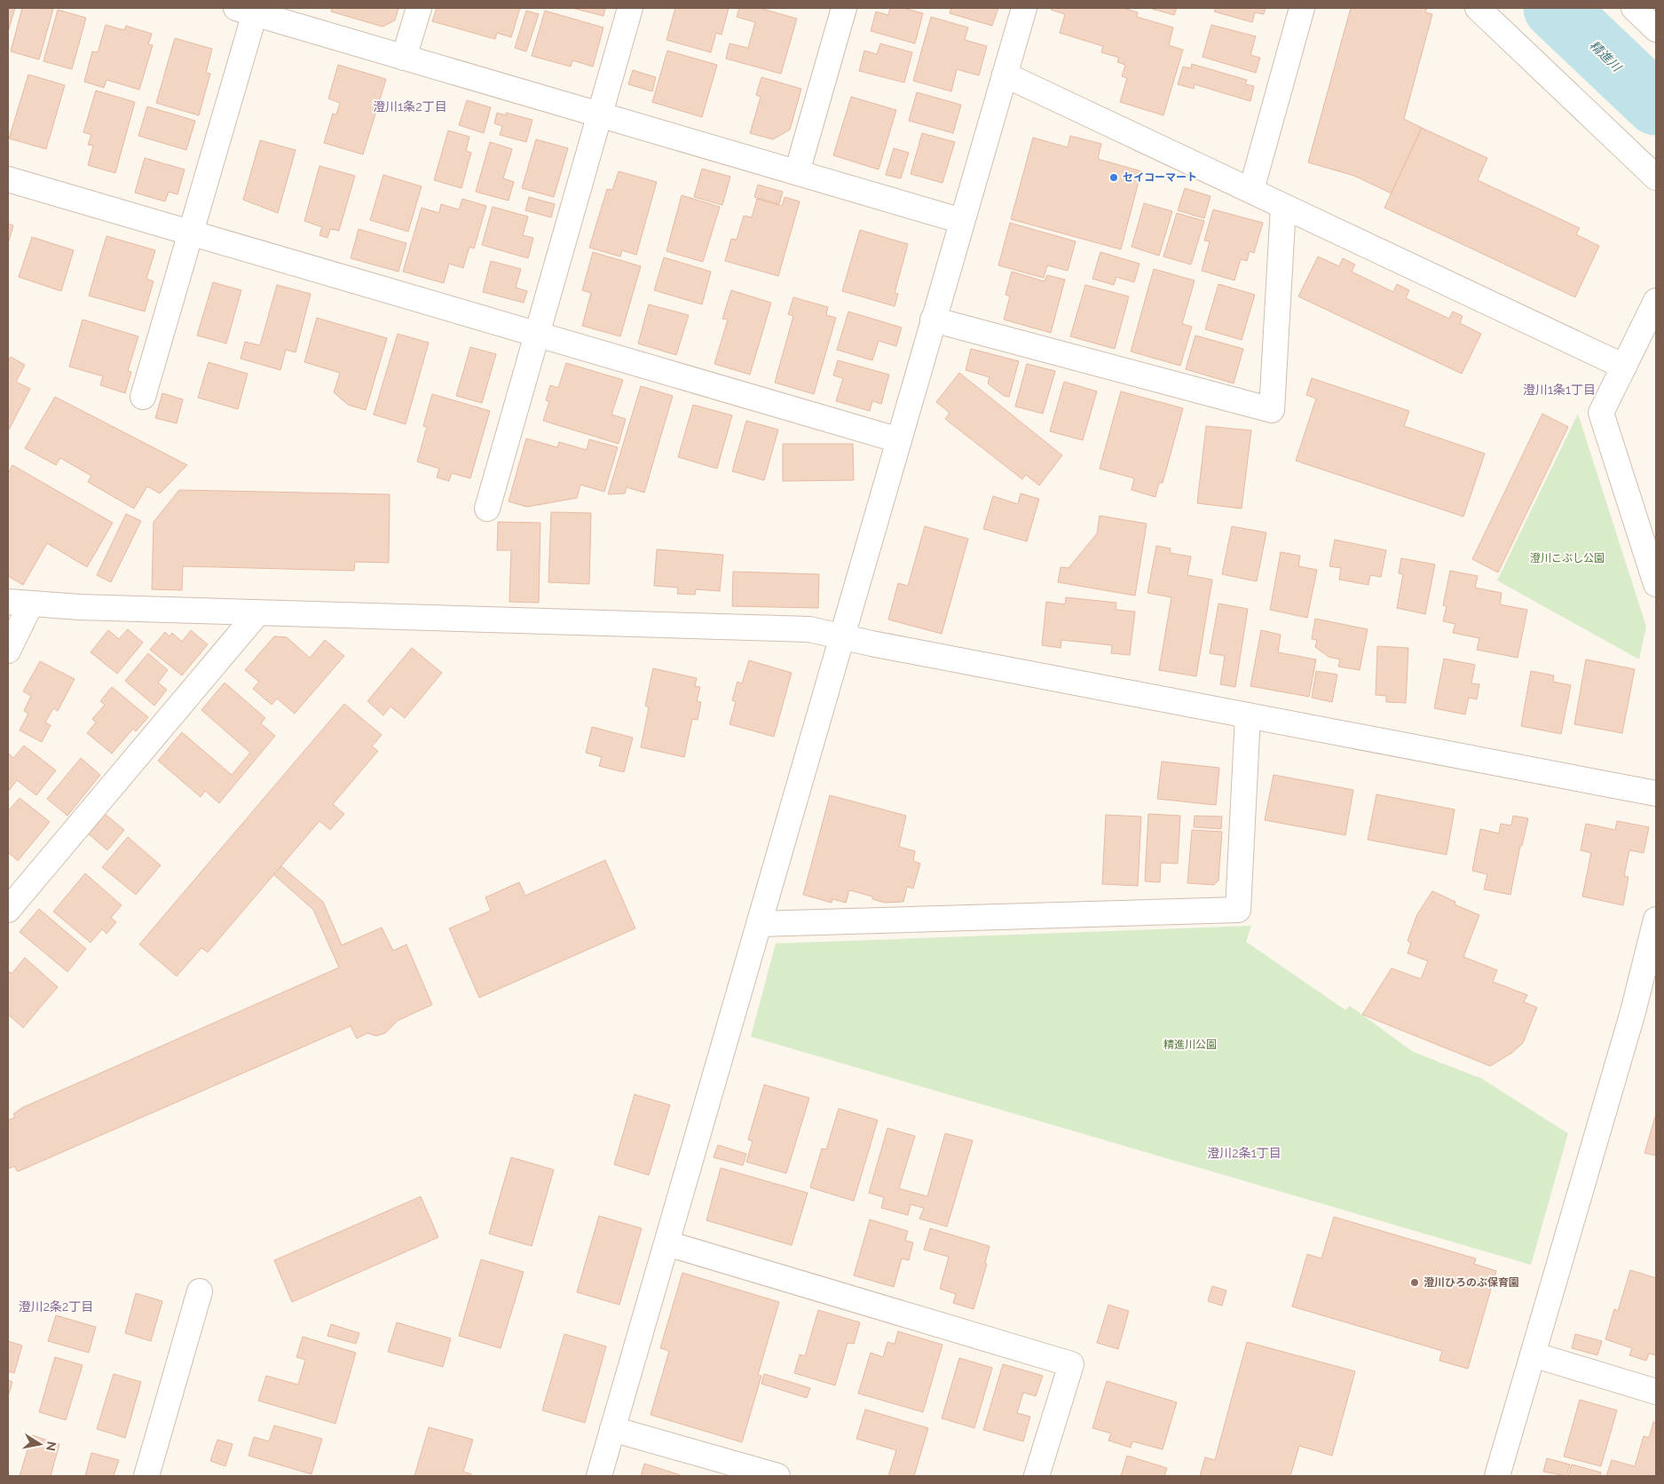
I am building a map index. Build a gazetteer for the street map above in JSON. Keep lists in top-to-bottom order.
{
  "districts": [
    "澄川1条2丁目",
    "澄川1条1丁目",
    "澄川2条1丁目",
    "澄川2条2丁目"
  ],
  "water": ["精進川"],
  "parks": ["澄川こぶし公園", "精進川公園"],
  "places": ["セイコーマート", "澄川ひろのぶ保育園"],
  "north": "right"
}
